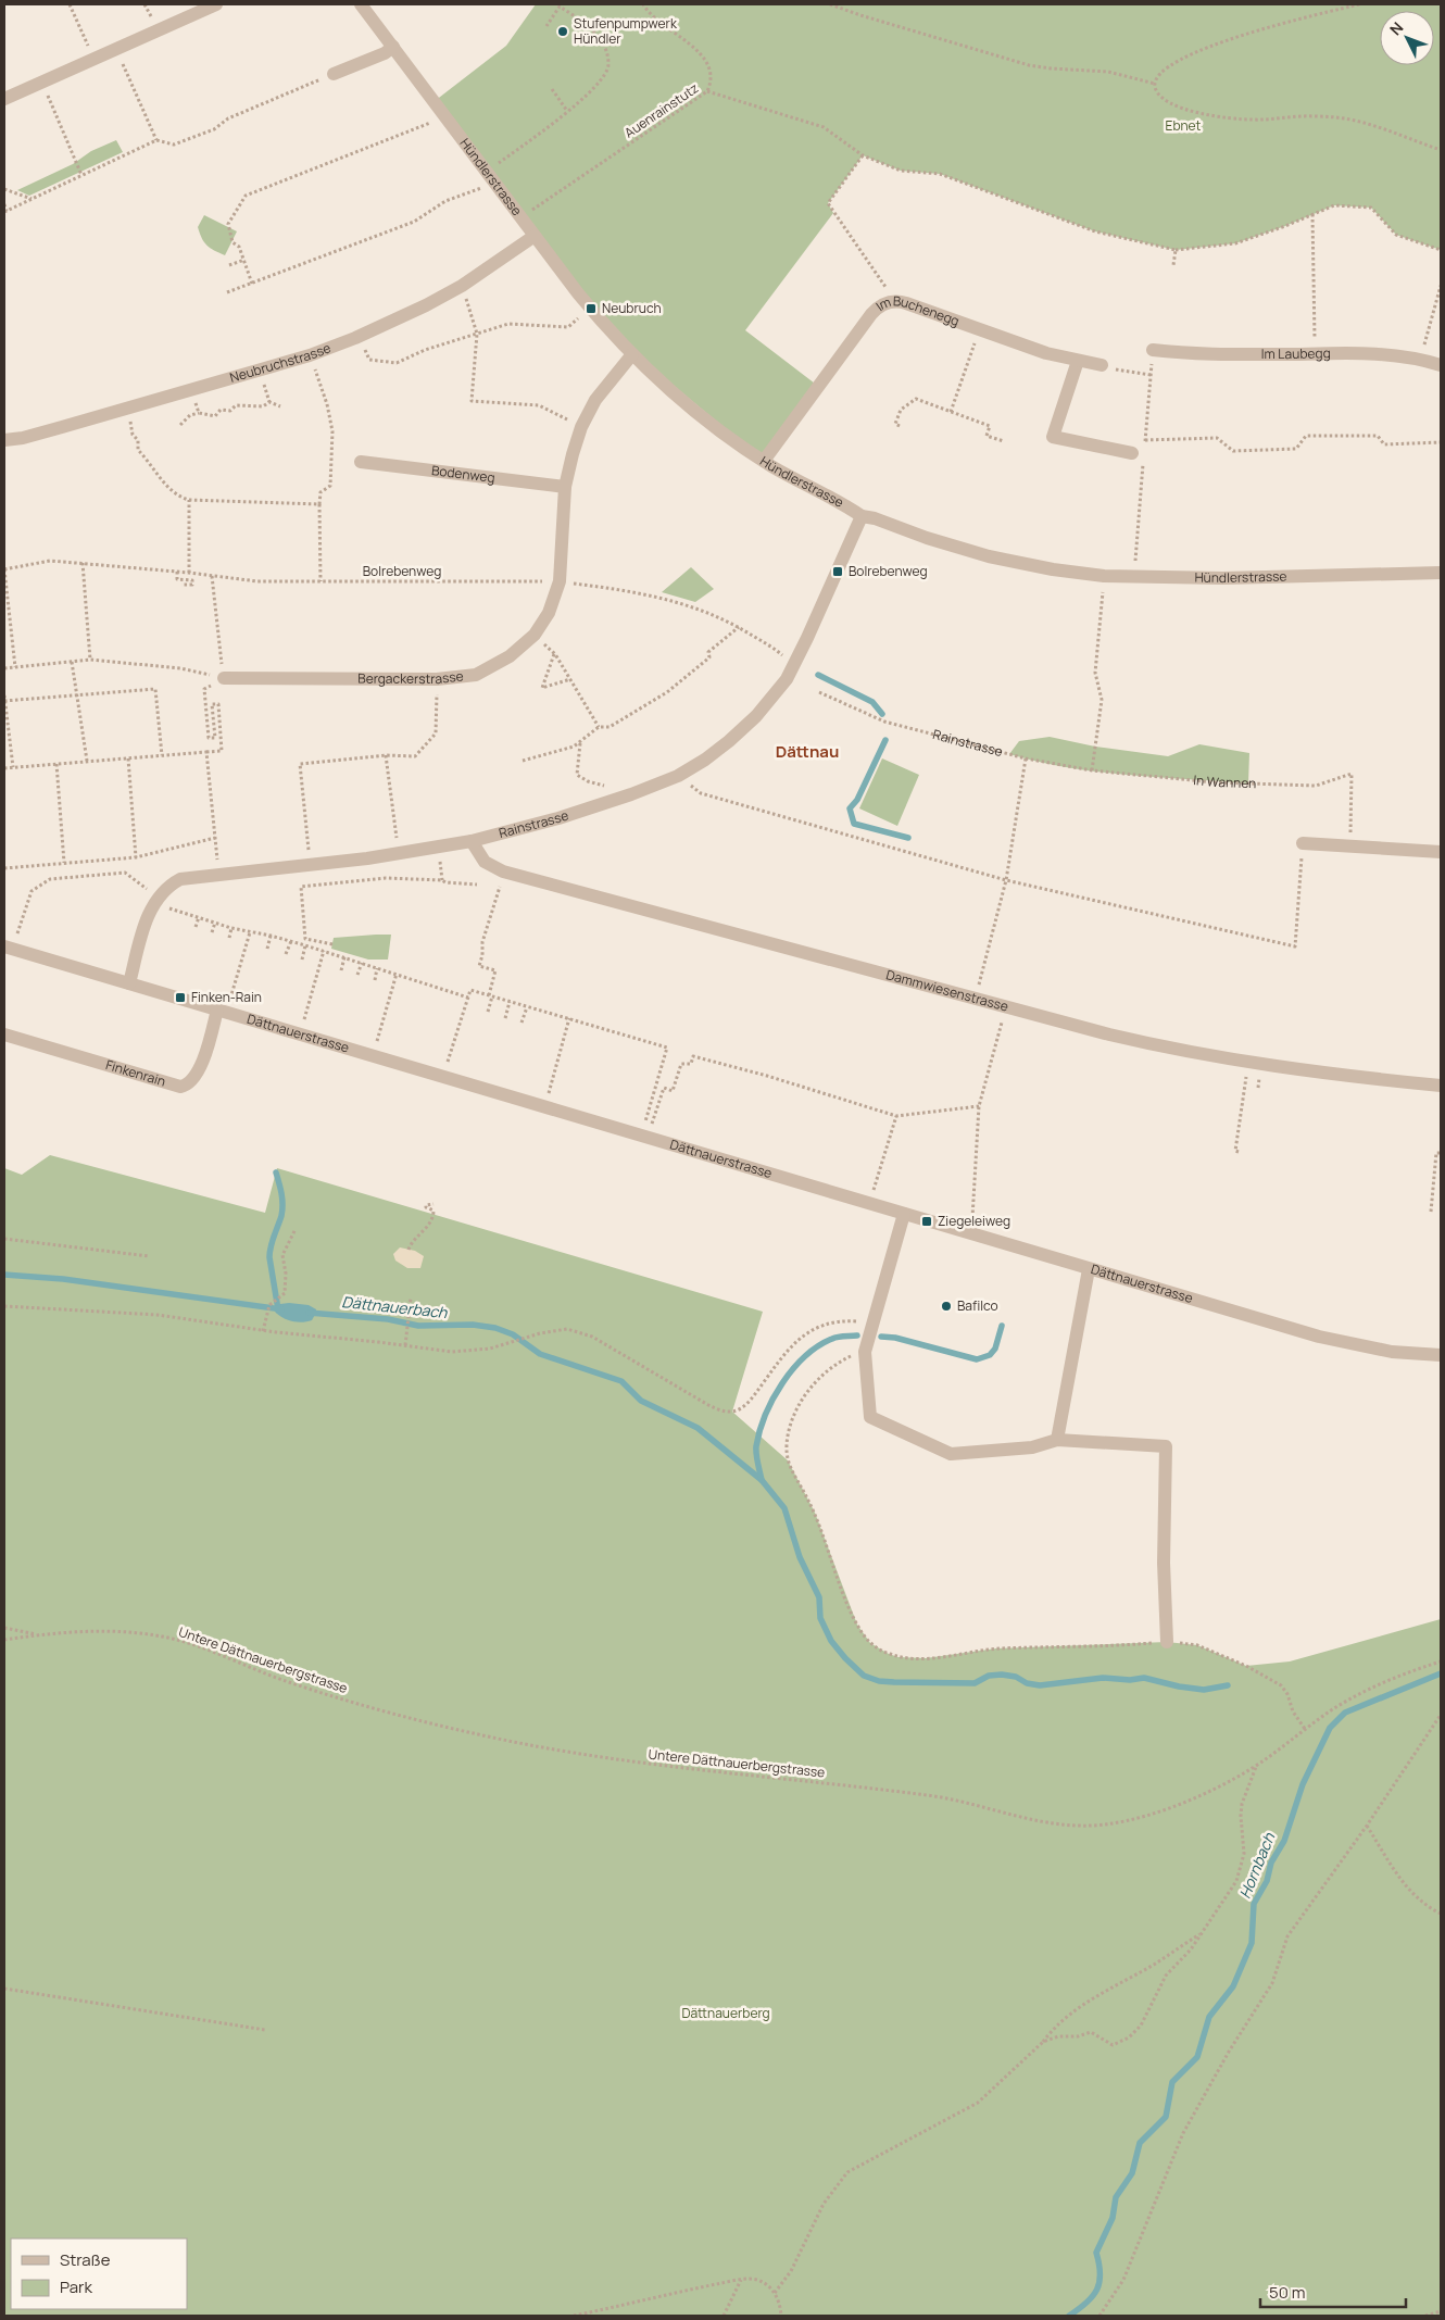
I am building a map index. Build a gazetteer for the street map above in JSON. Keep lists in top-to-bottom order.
{
  "streets": {
    "street": [
      "Hündlerstrasse",
      "Im Buchenegg",
      "Im Laubegg",
      "Neubruchstrasse",
      "Bodenweg",
      "Bergackerstrasse",
      "Rainstrasse",
      "Dammwiesenstrasse",
      "Dättnauerstrasse",
      "Finkenrain"
    ],
    "path": [
      "Auenrainstutz",
      "Bolrebenweg",
      "In Wannen",
      "Untere Dättnauerbergstrasse"
    ]
  },
  "crossings": [
    ["Hündlerstrasse", "Im Buchenegg"],
    ["Hündlerstrasse", "Neubruchstrasse"],
    ["Hündlerstrasse", "Bergackerstrasse"],
    ["Hündlerstrasse", "Rainstrasse"],
    ["Bodenweg", "Bergackerstrasse"],
    ["Bolrebenweg", "Bergackerstrasse"],
    ["Rainstrasse", "In Wannen"],
    ["Rainstrasse", "Dammwiesenstrasse"],
    ["Rainstrasse", "Dättnauerstrasse"],
    ["Dättnauerstrasse", "Finkenrain"]
  ],
  "districts": ["Dättnau"],
  "water": ["Dättnauerbach", "Hornbach"],
  "parks": ["Ebnet", "Dättnauerberg"],
  "places": {
    "other": ["Stufenpumpwerk Hündler", "Bafilco"],
    "transit": [
      "Neubruch",
      "Bolrebenweg",
      "Finken-Rain",
      "Ziegeleiweg"
    ]
  },
  "legend": ["Straße", "Park"],
  "scale_bar": "50 m",
  "north": "top left"
}
